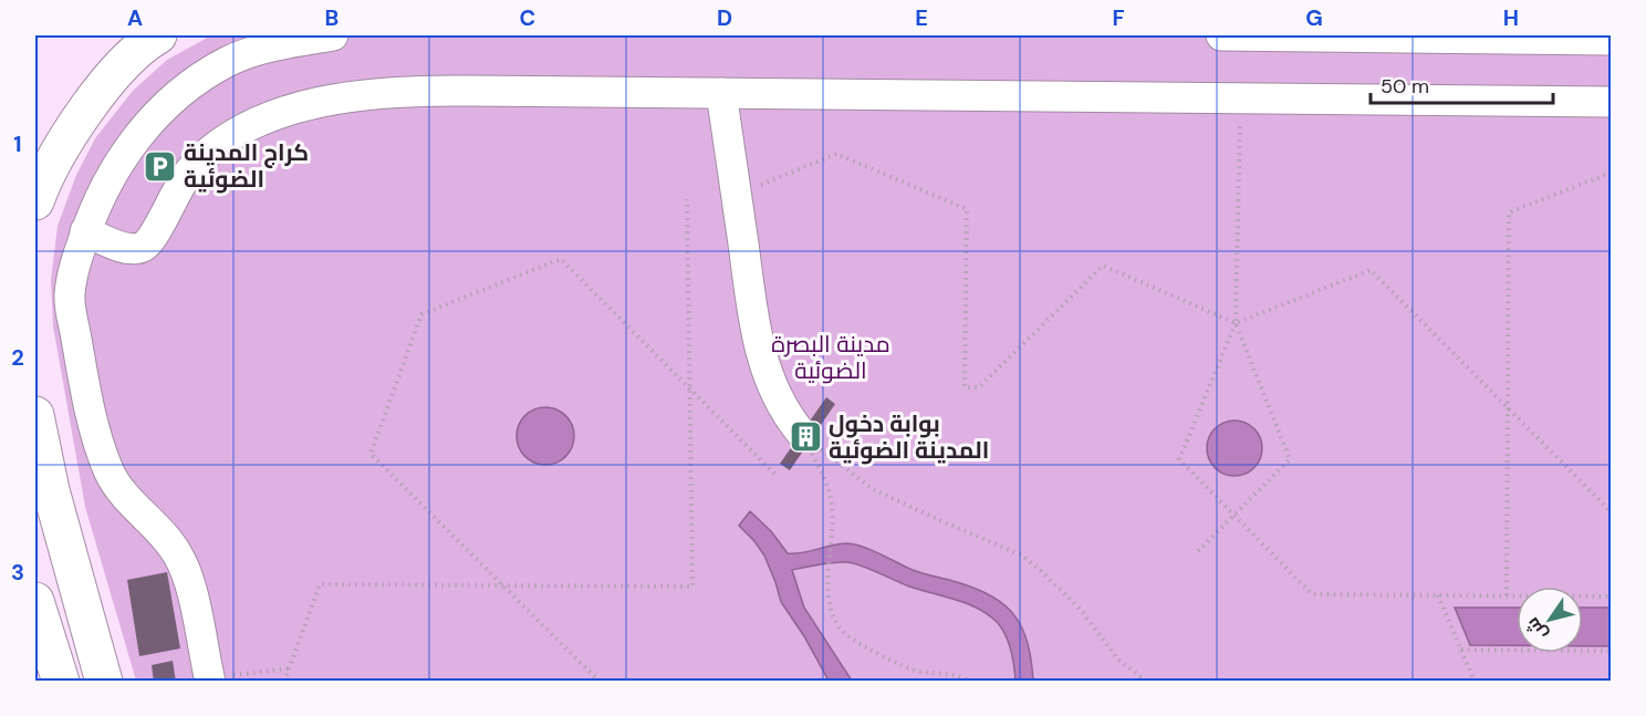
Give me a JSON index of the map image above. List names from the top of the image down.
{
  "parks": ["مدينة البصرة الضوئية"],
  "places": {
    "parking": ["كراج المدينة الضوئية"],
    "building": ["بوابة دخول المدينة الضوئية"]
  },
  "scale_bar": "50 m",
  "north": "bottom left",
  "grid": {
    "columns": [
      "A",
      "B",
      "C",
      "D",
      "E",
      "F",
      "G",
      "H"
    ],
    "rows": ["1", "2", "3"]
  }
}
